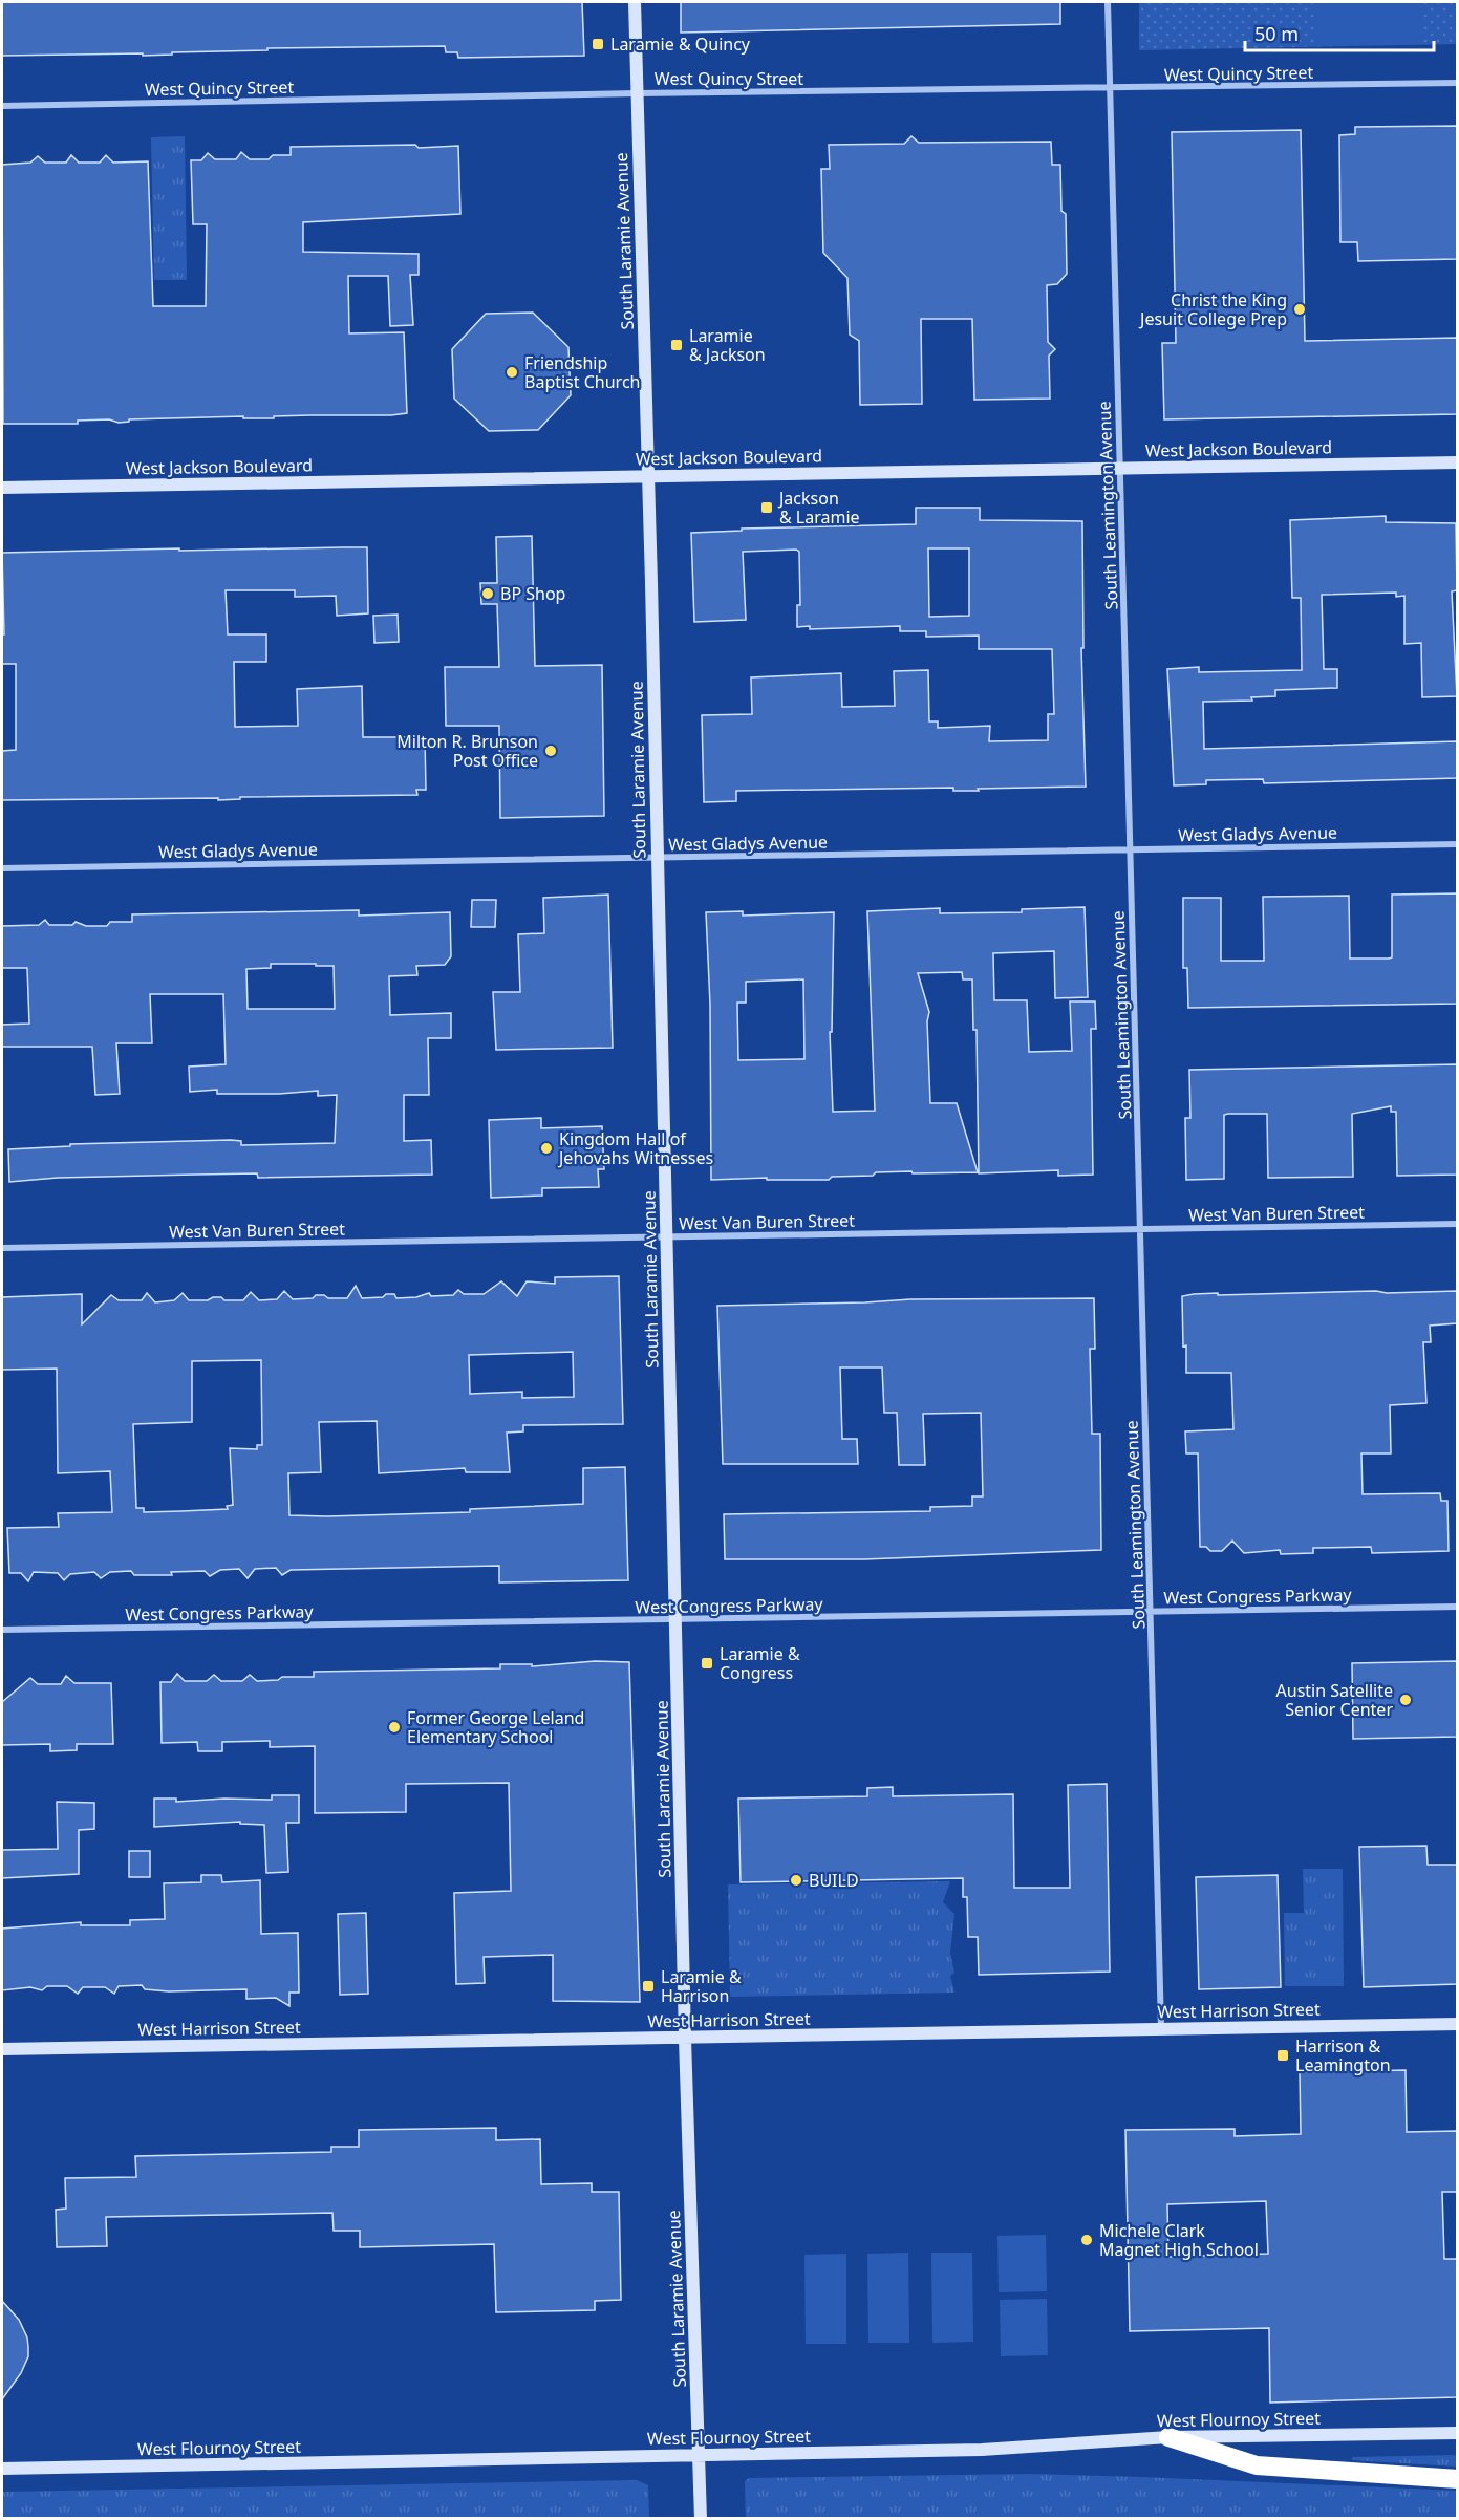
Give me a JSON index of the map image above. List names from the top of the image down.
{
  "streets": {
    "street": [
      "West Quincy Street",
      "South Laramie Avenue",
      "West Jackson Boulevard",
      "South Leamington Avenue",
      "West Gladys Avenue",
      "West Van Buren Street",
      "West Congress Parkway",
      "West Harrison Street",
      "West Flournoy Street"
    ]
  },
  "crossings": [
    ["West Quincy Street", "South Laramie Avenue"],
    ["West Quincy Street", "South Leamington Avenue"],
    ["South Laramie Avenue", "West Jackson Boulevard"],
    ["South Laramie Avenue", "West Gladys Avenue"],
    ["South Laramie Avenue", "West Van Buren Street"],
    ["South Laramie Avenue", "West Congress Parkway"],
    ["South Laramie Avenue", "West Harrison Street"],
    ["South Laramie Avenue", "West Flournoy Street"],
    ["West Jackson Boulevard", "South Leamington Avenue"],
    ["South Leamington Avenue", "West Gladys Avenue"],
    ["South Leamington Avenue", "West Van Buren Street"],
    ["South Leamington Avenue", "West Congress Parkway"],
    ["South Leamington Avenue", "West Harrison Street"]
  ],
  "places": {
    "transit": [
      "Laramie & Quincy",
      "Laramie & Jackson",
      "Jackson & Laramie",
      "Laramie & Congress",
      "Laramie & Harrison",
      "Harrison & Leamington"
    ],
    "other": [
      "Christ the King Jesuit College Prep",
      "Friendship Baptist Church",
      "BP Shop",
      "Milton R. Brunson Post Office",
      "Kingdom Hall of Jehovahs Witnesses",
      "Austin Satellite Senior Center",
      "Former George Leland Elementary School",
      "BUILD",
      "Michele Clark Magnet High School"
    ]
  },
  "scale_bar": "50 m"
}
